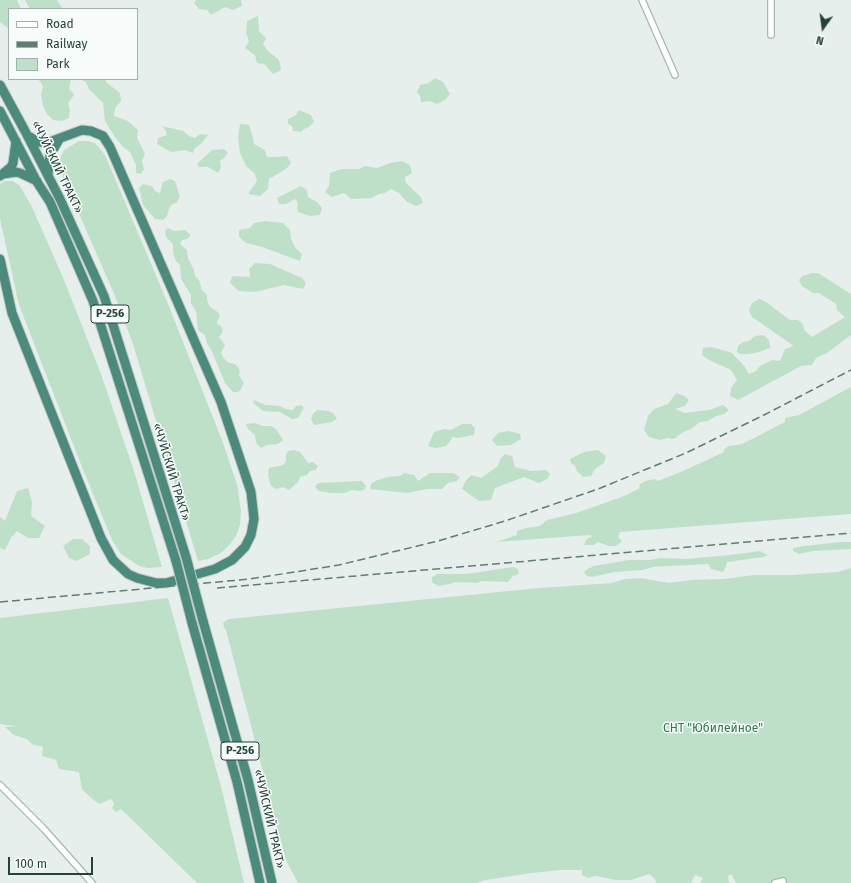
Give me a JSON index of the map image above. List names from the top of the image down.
{
  "streets": {
    "highway": ["«ЧУЙСКИЙ ТРАКТ»", "Р-256"]
  },
  "parks": ["СНТ \"Юбилейное\""],
  "legend": ["Road", "Railway", "Park"],
  "scale_bar": "100 m",
  "north": "bottom"
}
